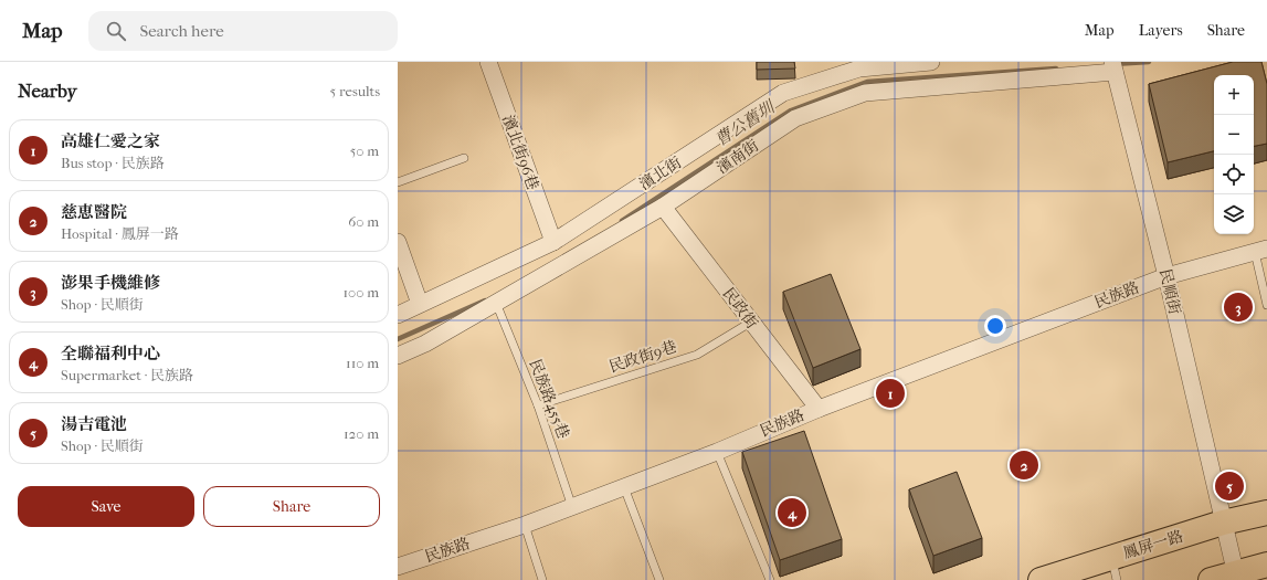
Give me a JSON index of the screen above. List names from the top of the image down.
{
  "streets": {
    "main road": ["鳳屏一路"],
    "street": [
      "濱北街96巷",
      "濱南街",
      "濱北街",
      "民順街",
      "民族路",
      "民政街"
    ],
    "lane": ["民政街9巷", "民族路455巷"]
  },
  "crossings": [
    ["濱北街96巷", "濱北街"],
    ["濱南街", "民順街"],
    ["濱南街", "民政街"],
    ["濱南街", "民族路455巷"],
    ["民順街", "民族路"],
    ["民順街", "鳳屏一路"],
    ["民族路", "民政街"],
    ["民族路", "民族路455巷"],
    ["民政街", "民政街9巷"],
    ["民政街9巷", "民族路455巷"]
  ],
  "water": ["曹公舊圳"],
  "page": {
    "header": "Map",
    "search": "Search here",
    "nav": ["Map", "Layers", "Share"],
    "heading": ["Nearby", "5 results"],
    "map_buttons": ["+", "−"],
    "list": [
      {
        "mark": "1",
        "name": "高雄仁愛之家",
        "note": "Bus stop · 民族路",
        "value": "50 m"
      },
      {
        "mark": "2",
        "name": "慈恵醫院",
        "note": "Hospital · 鳳屏一路",
        "value": "60 m"
      },
      {
        "mark": "3",
        "name": "澎果手機維修",
        "note": "Shop · 民順街",
        "value": "100 m"
      },
      {
        "mark": "4",
        "name": "全聯福利中心",
        "note": "Supermarket · 民族路",
        "value": "110 m"
      },
      {
        "mark": "5",
        "name": "湯吉電池",
        "note": "Shop · 民順街",
        "value": "120 m"
      }
    ],
    "pins": [
      "3",
      "1",
      "2",
      "5",
      "4"
    ],
    "buttons": ["Save", "Share"]
  }
}
